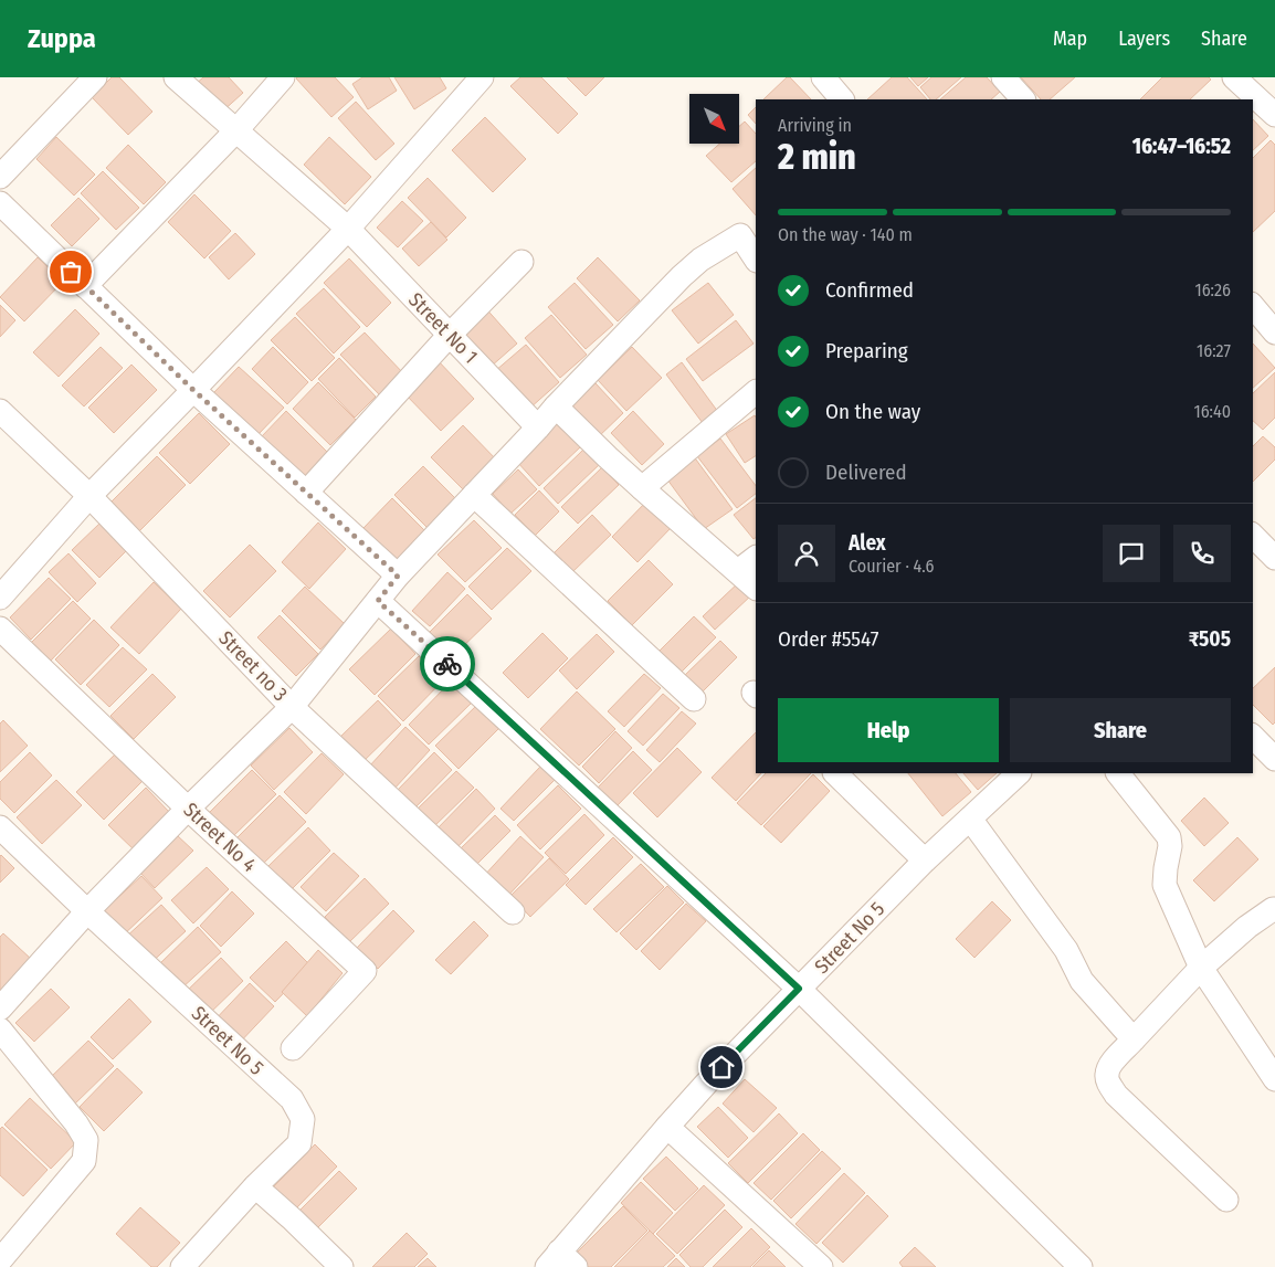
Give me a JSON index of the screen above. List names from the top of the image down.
{
  "streets": {
    "street": [
      "Street No 1",
      "Street no 3",
      "Street No 4",
      "Street No 5"
    ]
  },
  "north": "bottom right",
  "page": {
    "header": "Zuppa",
    "nav": ["Map", "Layers", "Share"],
    "heading": ["2 min", "Arriving in", "16:47–16:52"],
    "panel": [
      "Alex",
      "Courier · 4.6",
      "Order #5547",
      "₹505"
    ],
    "bar": "On the way · 140 m",
    "list": [
      ["Confirmed", "16:26"],
      ["Preparing", "16:27"],
      ["On the way", "16:40"],
      "Delivered"
    ],
    "buttons": ["Help", "Share"]
  }
}
